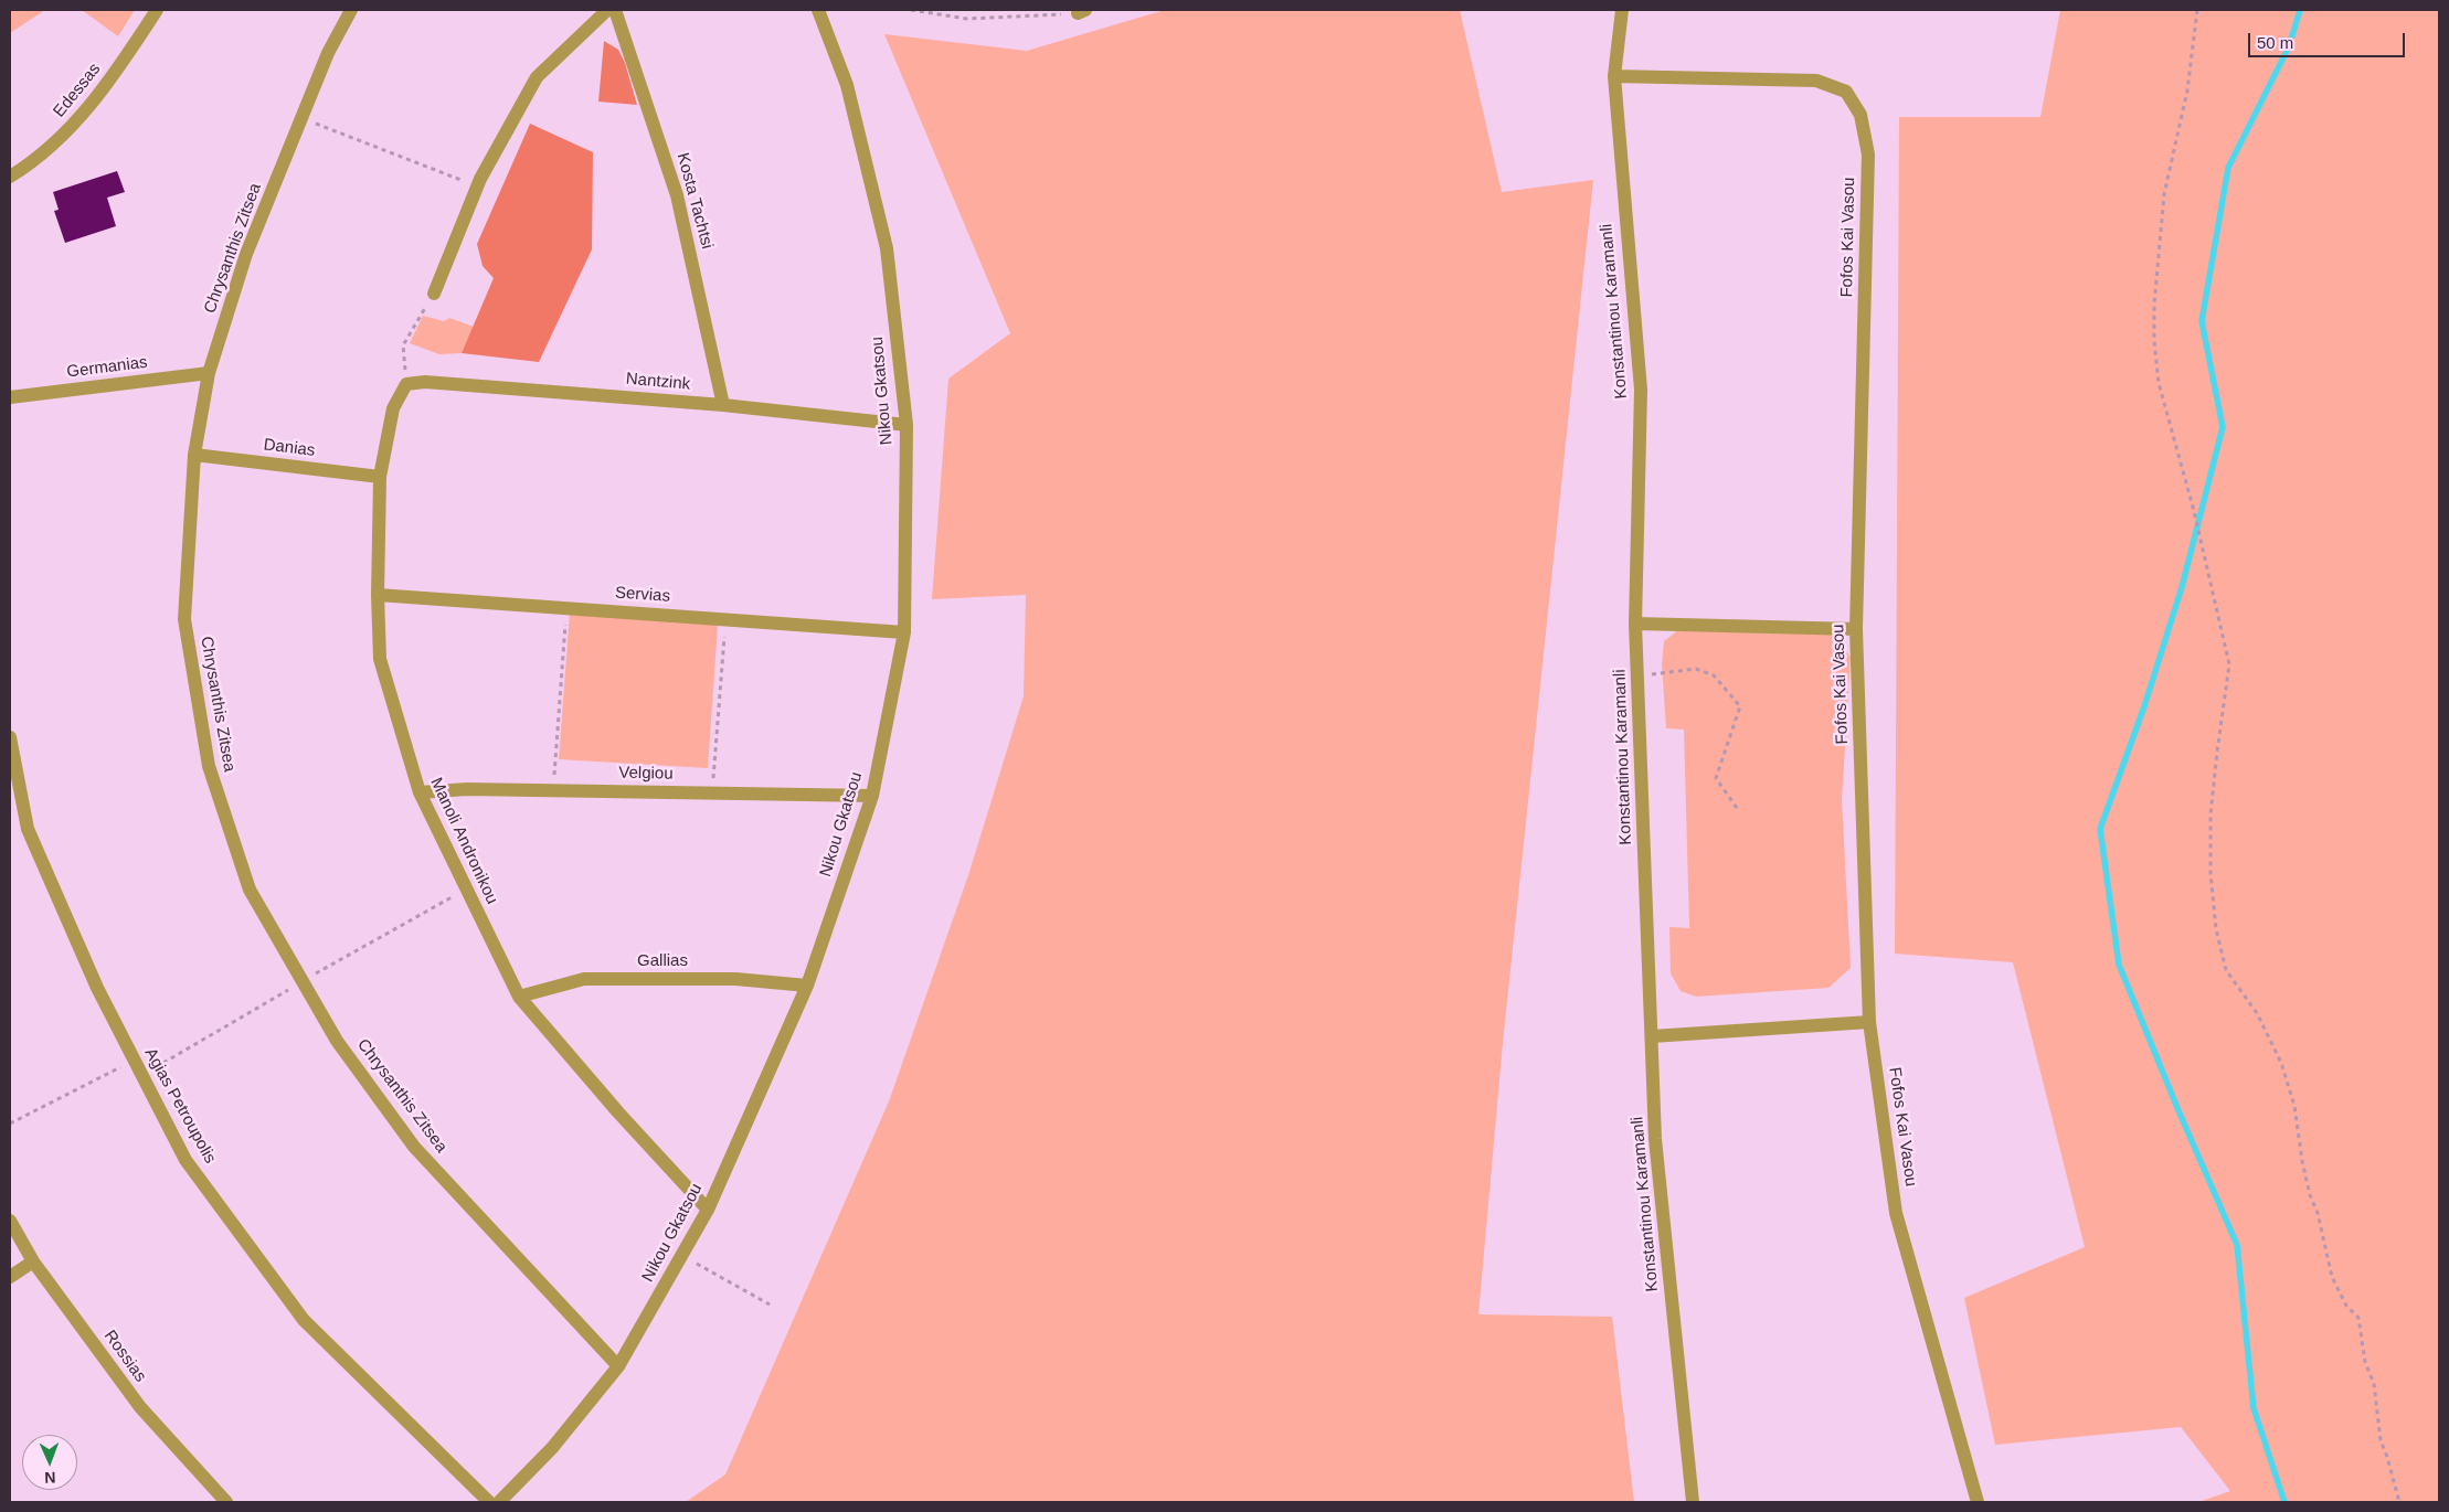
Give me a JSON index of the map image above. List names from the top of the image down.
{
  "streets": {
    "street": [
      "Edessas",
      "Kosta Tachtsi",
      "Fofos Kai Vasou",
      "Chrysanthis Zitsea",
      "Konstantinou Karamanli",
      "Germanias",
      "Nantzink",
      "Nikou Gkatsou",
      "Danias",
      "Servias",
      "Velgiou",
      "Manoli Andronikou",
      "Gallias",
      "Agias Petroupolis",
      "Rossias"
    ]
  },
  "crossings": [
    ["Kosta Tachtsi", "Nantzink"],
    ["Fofos Kai Vasou", "Konstantinou Karamanli"],
    ["Chrysanthis Zitsea", "Germanias"],
    ["Chrysanthis Zitsea", "Nikou Gkatsou"],
    ["Chrysanthis Zitsea", "Danias"],
    ["Nantzink", "Nikou Gkatsou"],
    ["Nantzink", "Manoli Andronikou"],
    ["Nikou Gkatsou", "Servias"],
    ["Nikou Gkatsou", "Velgiou"],
    ["Nikou Gkatsou", "Manoli Andronikou"],
    ["Nikou Gkatsou", "Gallias"],
    ["Danias", "Manoli Andronikou"],
    ["Servias", "Manoli Andronikou"],
    ["Velgiou", "Manoli Andronikou"],
    ["Manoli Andronikou", "Gallias"]
  ],
  "scale_bar": "50 m",
  "north": "bottom"
}
